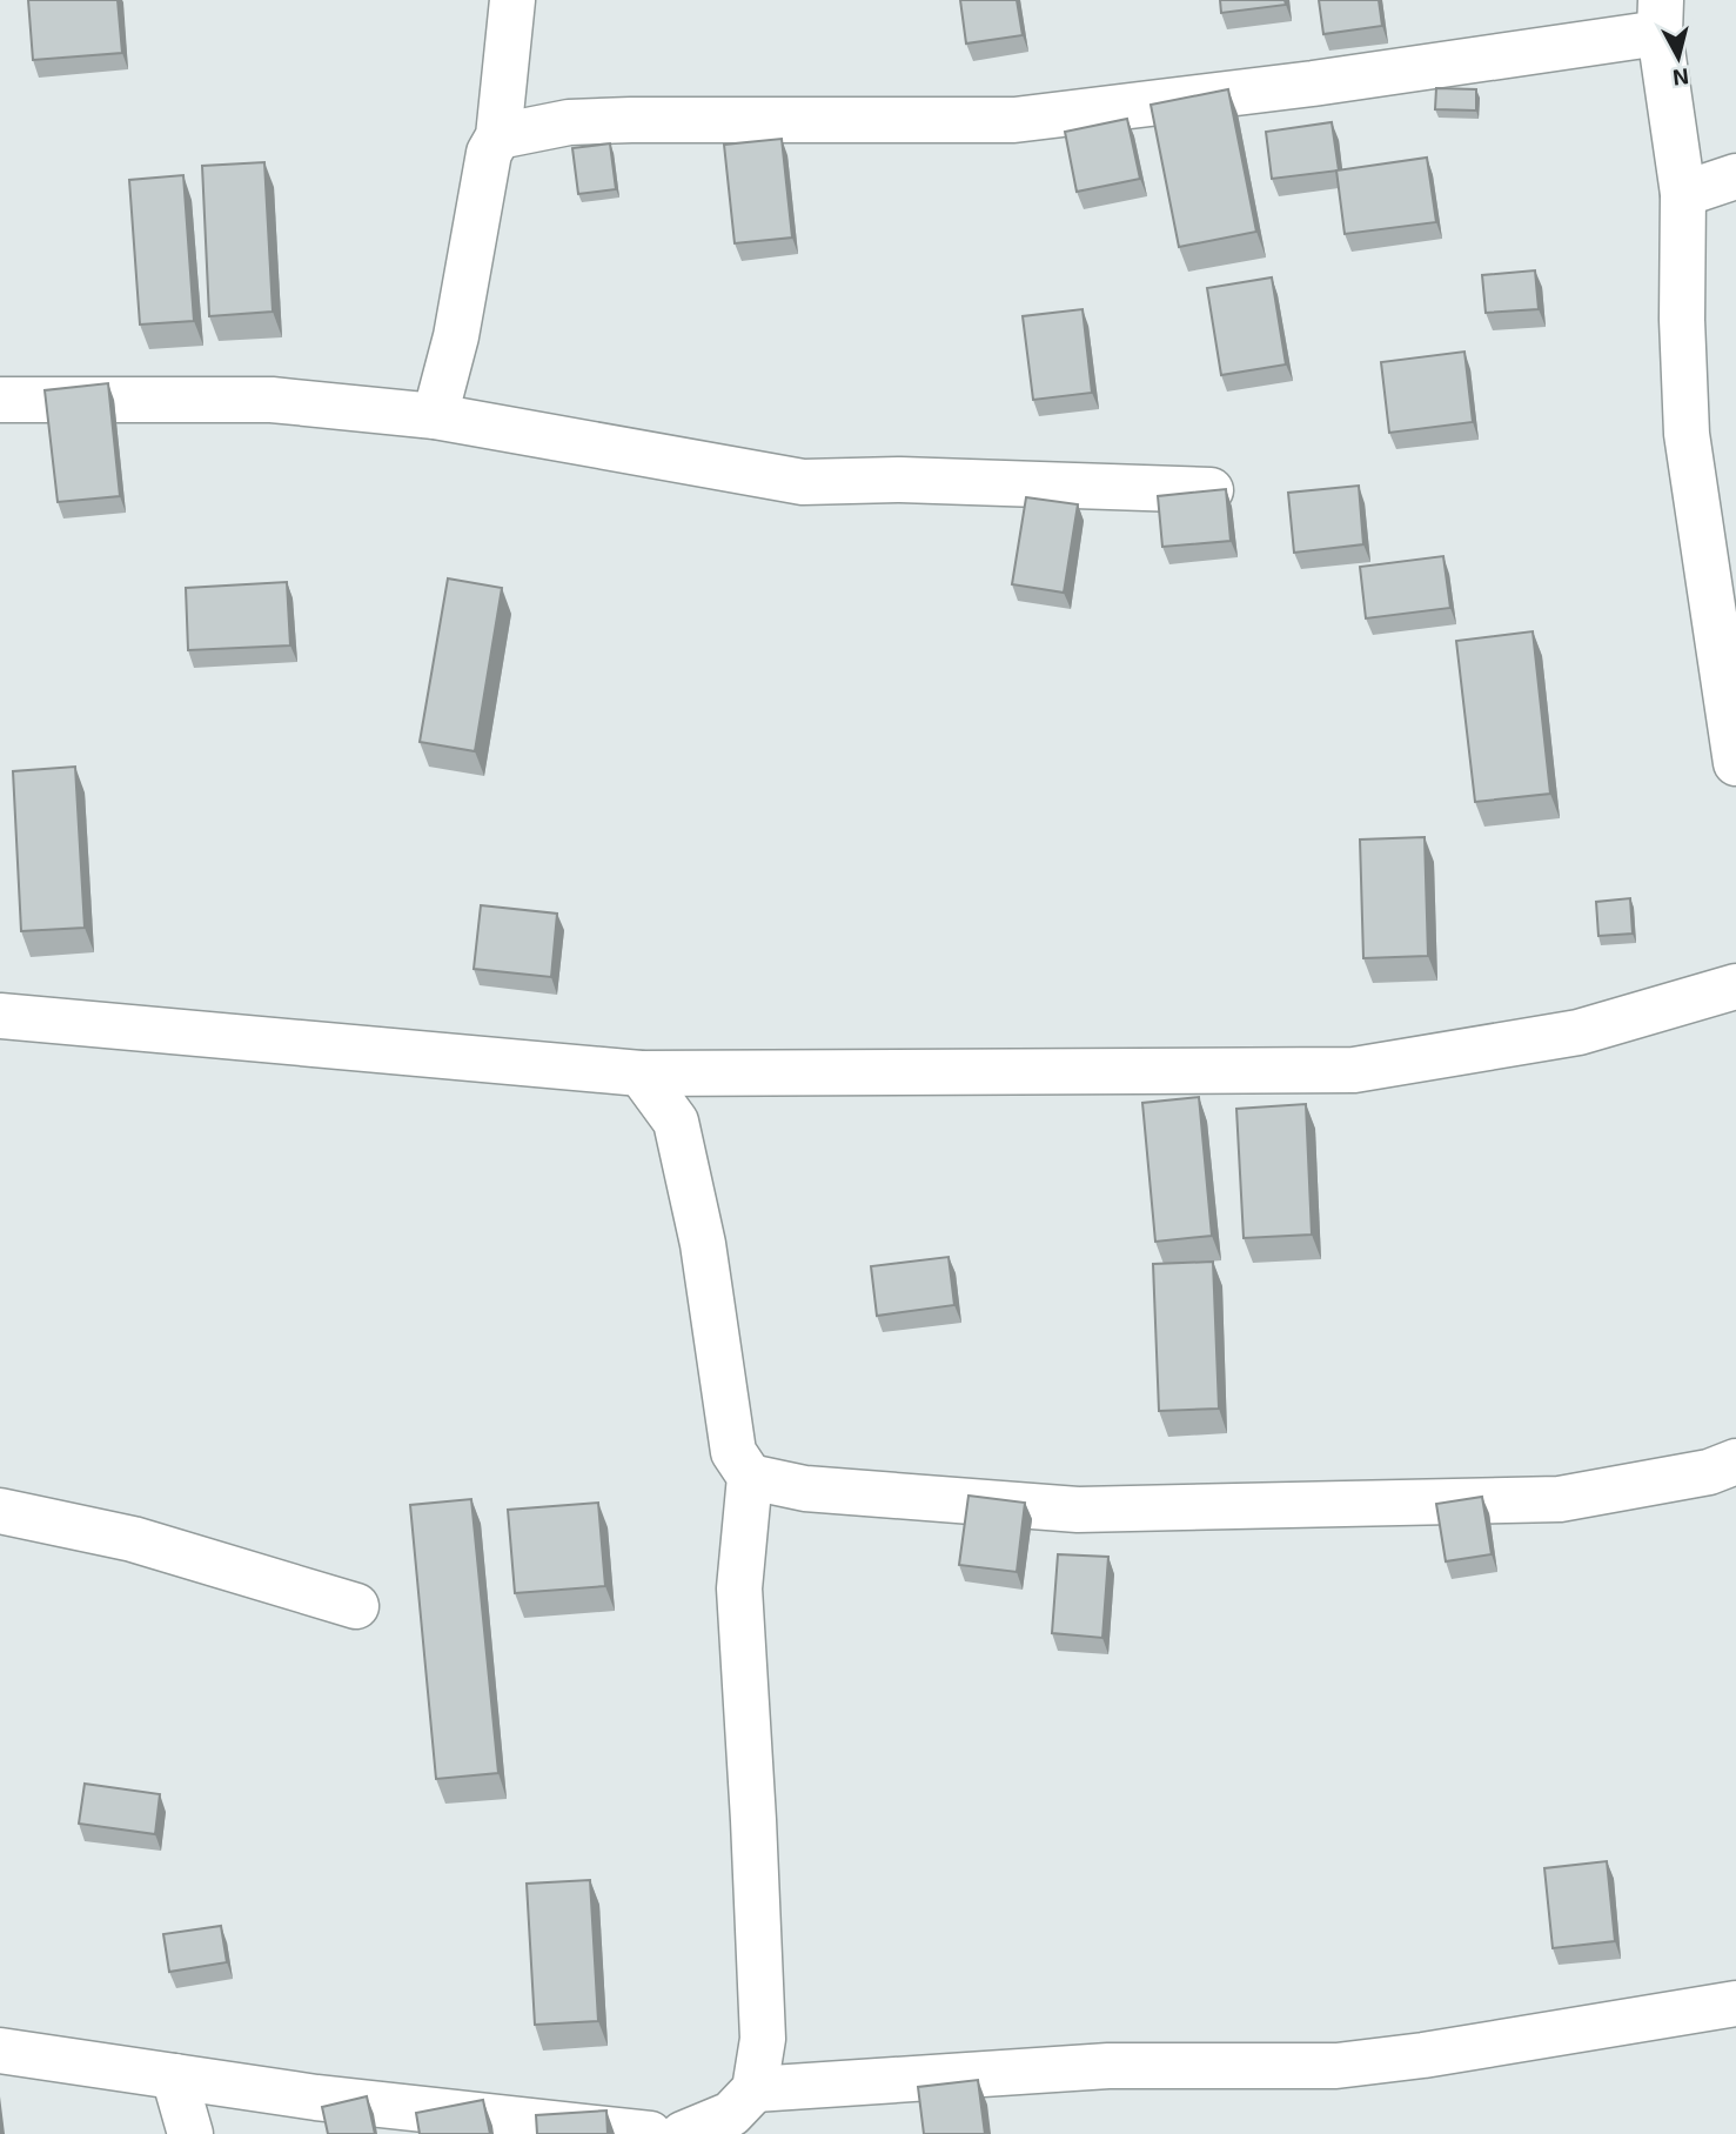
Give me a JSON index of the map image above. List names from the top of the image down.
{
  "north": "bottom"
}
